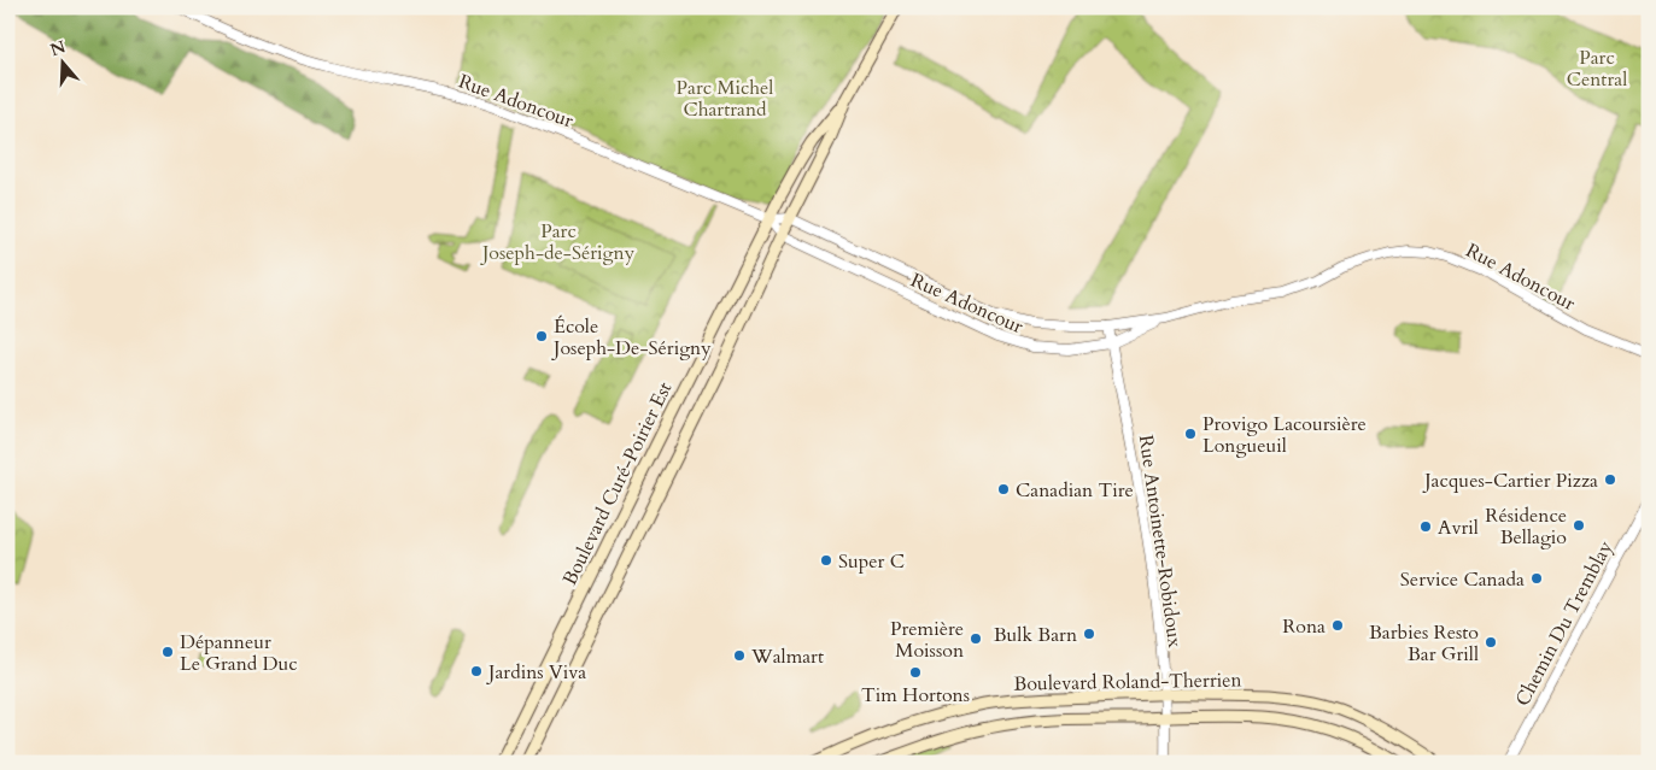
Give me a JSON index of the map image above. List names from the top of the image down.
{
  "streets": {
    "main road": ["Boulevard Curé-Poirier Est", "Boulevard Roland-Therrien"],
    "street": ["Rue Adoncour", "Rue Antoinette-Robidoux", "Chemin Du Tremblay"]
  },
  "crossings": [
    ["Rue Adoncour", "Boulevard Curé-Poirier Est"],
    ["Rue Adoncour", "Rue Antoinette-Robidoux"],
    ["Rue Antoinette-Robidoux", "Boulevard Roland-Therrien"]
  ],
  "parks": ["Parc Central", "Parc Michel Chartrand", "Parc Joseph-de-Sérigny"],
  "places": [
    "École Joseph-De-Sérigny",
    "Provigo Lacoursière Longueuil",
    "Jacques-Cartier Pizza",
    "Canadian Tire",
    "Résidence Bellagio",
    "Avril",
    "Super C",
    "Service Canada",
    "Rona",
    "Bulk Barn",
    "Première Moisson",
    "Barbies Resto Bar Grill",
    "Dépanneur Le Grand Duc",
    "Walmart",
    "Jardins Viva",
    "Tim Hortons"
  ],
  "north": "top"
}
